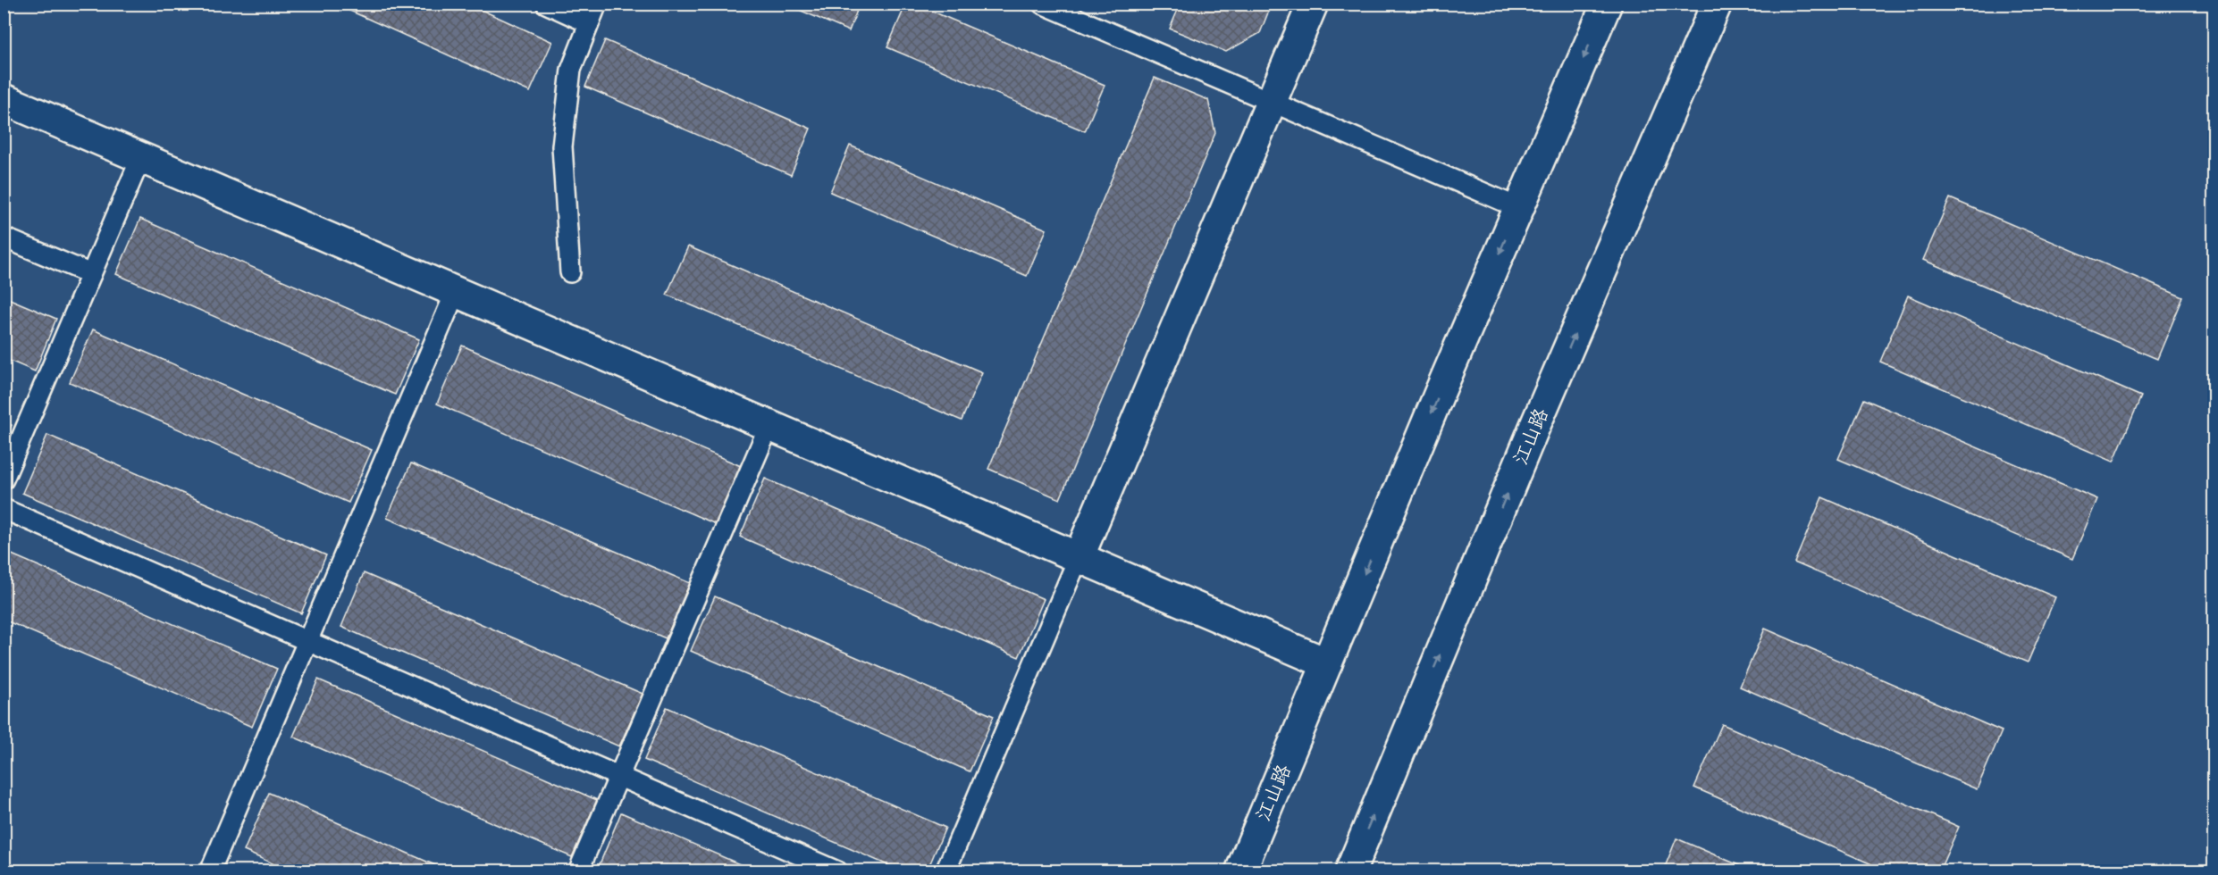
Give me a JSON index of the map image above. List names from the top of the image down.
{
  "streets": {
    "street": ["江山路"]
  }
}
